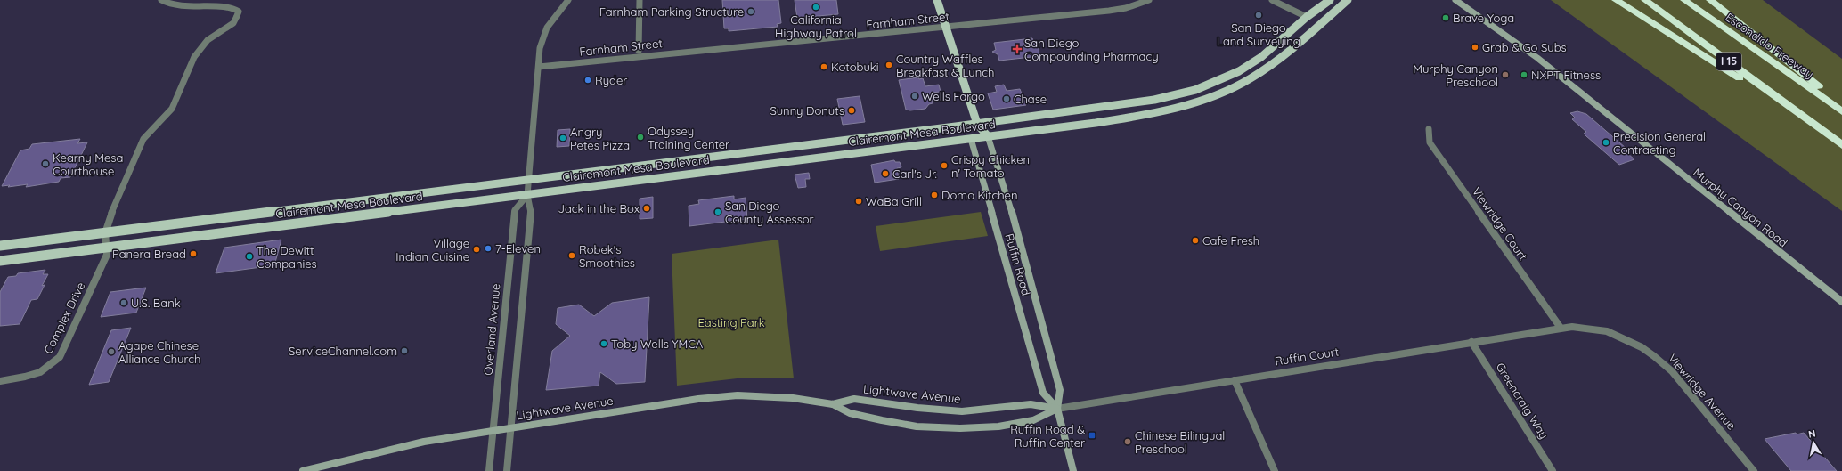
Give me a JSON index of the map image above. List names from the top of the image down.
{
  "streets": {
    "highway": ["Escondido Freeway", "I 15"],
    "main road": [
      "Clairemont Mesa Boulevard",
      "Murphy Canyon Road",
      "Ruffin Road",
      "Lightwave Avenue"
    ],
    "street": [
      "Farnham Street",
      "Viewridge Court",
      "Complex Drive",
      "Overland Avenue",
      "Ruffin Court",
      "Viewridge Avenue",
      "Greencraig Way"
    ]
  },
  "crossings": [
    ["Farnham Street", "Ruffin Road"],
    ["Clairemont Mesa Boulevard", "Ruffin Road"],
    ["Clairemont Mesa Boulevard", "Complex Drive"],
    ["Clairemont Mesa Boulevard", "Overland Avenue"],
    ["Viewridge Court", "Ruffin Court"],
    ["Viewridge Court", "Viewridge Avenue"],
    ["Ruffin Road", "Ruffin Court"],
    ["Ruffin Road", "Lightwave Avenue"],
    ["Overland Avenue", "Lightwave Avenue"],
    ["Ruffin Court", "Viewridge Avenue"],
    ["Ruffin Court", "Lightwave Avenue"],
    ["Ruffin Court", "Greencraig Way"]
  ],
  "parks": ["Easting Park"],
  "places": {
    "other": [
      "California Highway Patrol",
      "Farnham Parking Structure",
      "San Diego Land Surveying",
      "Brave Yoga",
      "Grab & Go Subs",
      "Country Waffles Breakfast & Lunch",
      "Kotobuki",
      "Murphy Canyon Preschool",
      "NXPT Fitness",
      "Ryder",
      "Wells Fargo",
      "Chase",
      "Sunny Donuts",
      "Odyssey Training Center",
      "Angry Petes Pizza",
      "Precision General Contracting",
      "Kearny Mesa Courthouse",
      "Crispy Chicken n' Tomato",
      "Carl's Jr.",
      "Domo Kitchen",
      "WaBa Grill",
      "Jack in the Box",
      "San Diego County Assessor",
      "Cafe Fresh",
      "7-Eleven",
      "Village Indian Cuisine",
      "Panera Bread",
      "Robek's Smoothies",
      "The Dewitt Companies",
      "U.S. Bank",
      "Toby Wells YMCA",
      "ServiceChannel.com",
      "Agape Chinese Alliance Church",
      "Chinese Bilingual Preschool"
    ],
    "health": ["San Diego Compounding Pharmacy"],
    "transit": ["Ruffin Road & Ruffin Center"]
  },
  "north": "top"
}
